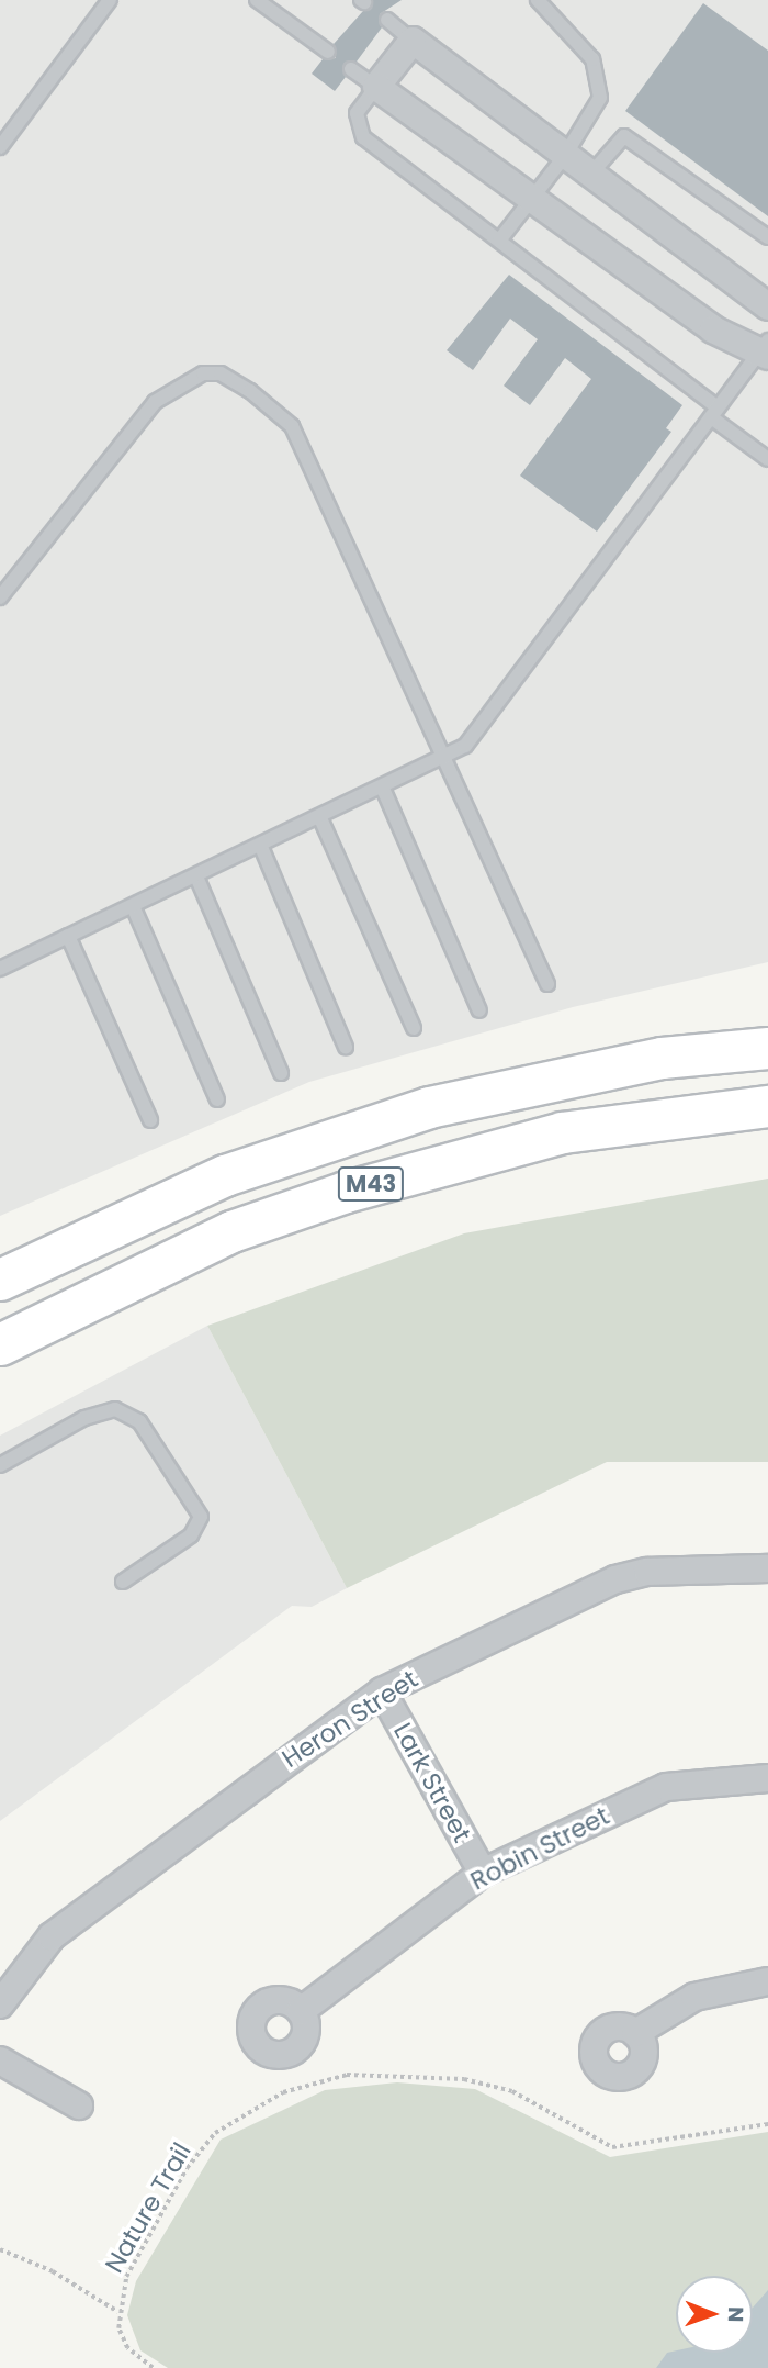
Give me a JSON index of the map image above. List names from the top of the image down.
{
  "streets": {
    "main road": ["M43"],
    "street": ["Heron Street", "Lark Street", "Robin Street"],
    "path": ["Nature Trail"]
  },
  "crossings": [
    ["Heron Street", "Lark Street"],
    ["Lark Street", "Robin Street"]
  ],
  "north": "right"
}
